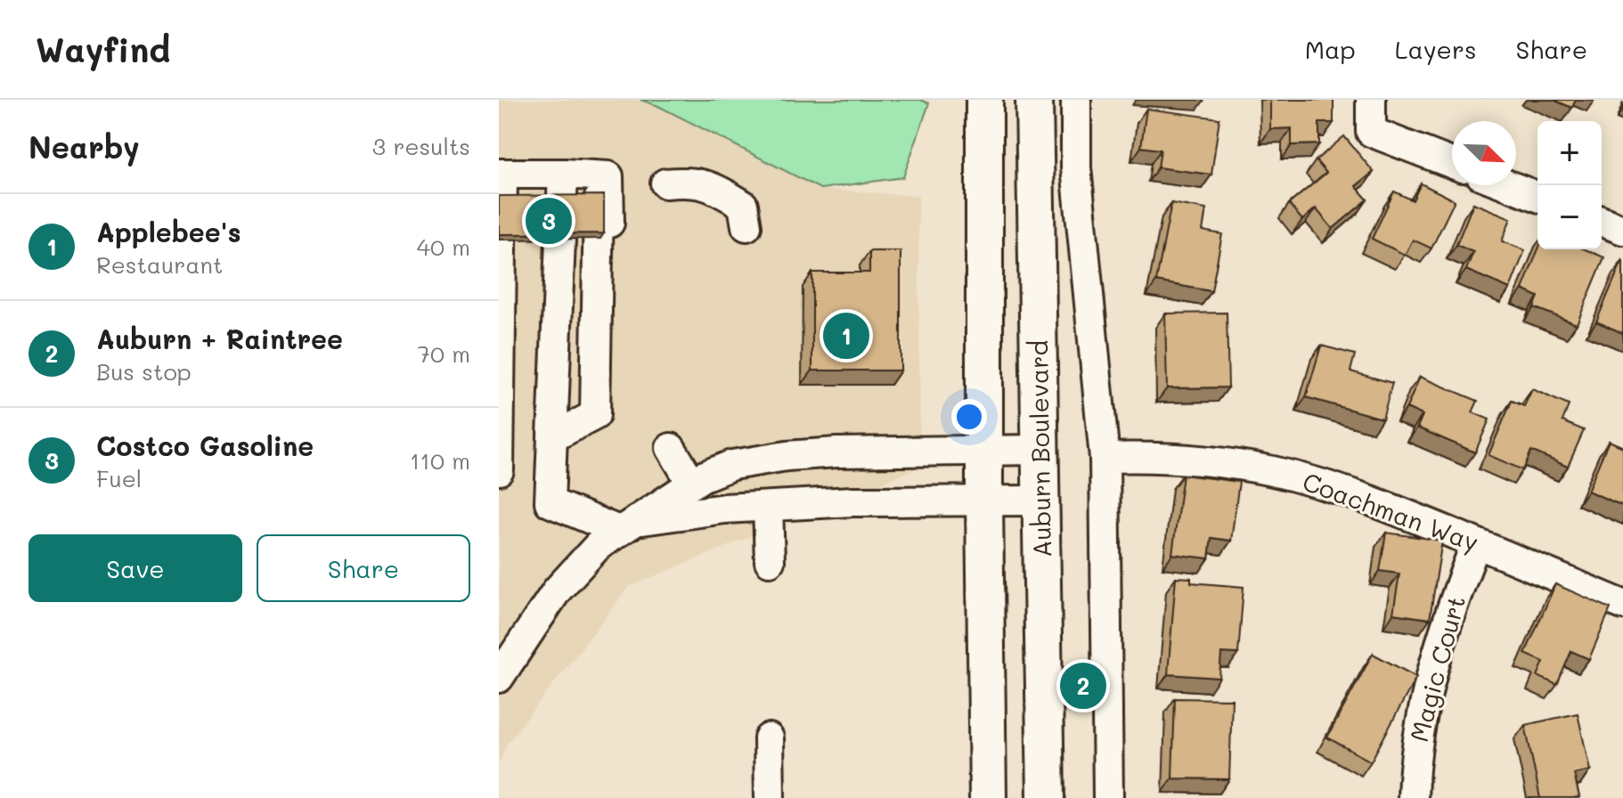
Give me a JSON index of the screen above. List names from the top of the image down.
{
  "streets": {
    "main road": ["Auburn Boulevard"],
    "street": ["Coachman Way", "Magic Court"]
  },
  "crossings": [
    ["Coachman Way", "Magic Court"]
  ],
  "north": "bottom right",
  "page": {
    "header": "Wayfind",
    "nav": ["Map", "Layers", "Share"],
    "heading": ["Nearby", "3 results"],
    "map_buttons": ["+", "−"],
    "list": [
      {
        "mark": "1",
        "name": "Applebee's",
        "note": "Restaurant",
        "value": "40 m"
      },
      {
        "mark": "2",
        "name": "Auburn + Raintree",
        "note": "Bus stop",
        "value": "70 m"
      },
      {
        "mark": "3",
        "name": "Costco Gasoline",
        "note": "Fuel",
        "value": "110 m"
      }
    ],
    "pins": ["3", "1", "2"],
    "buttons": ["Save", "Share"]
  }
}
